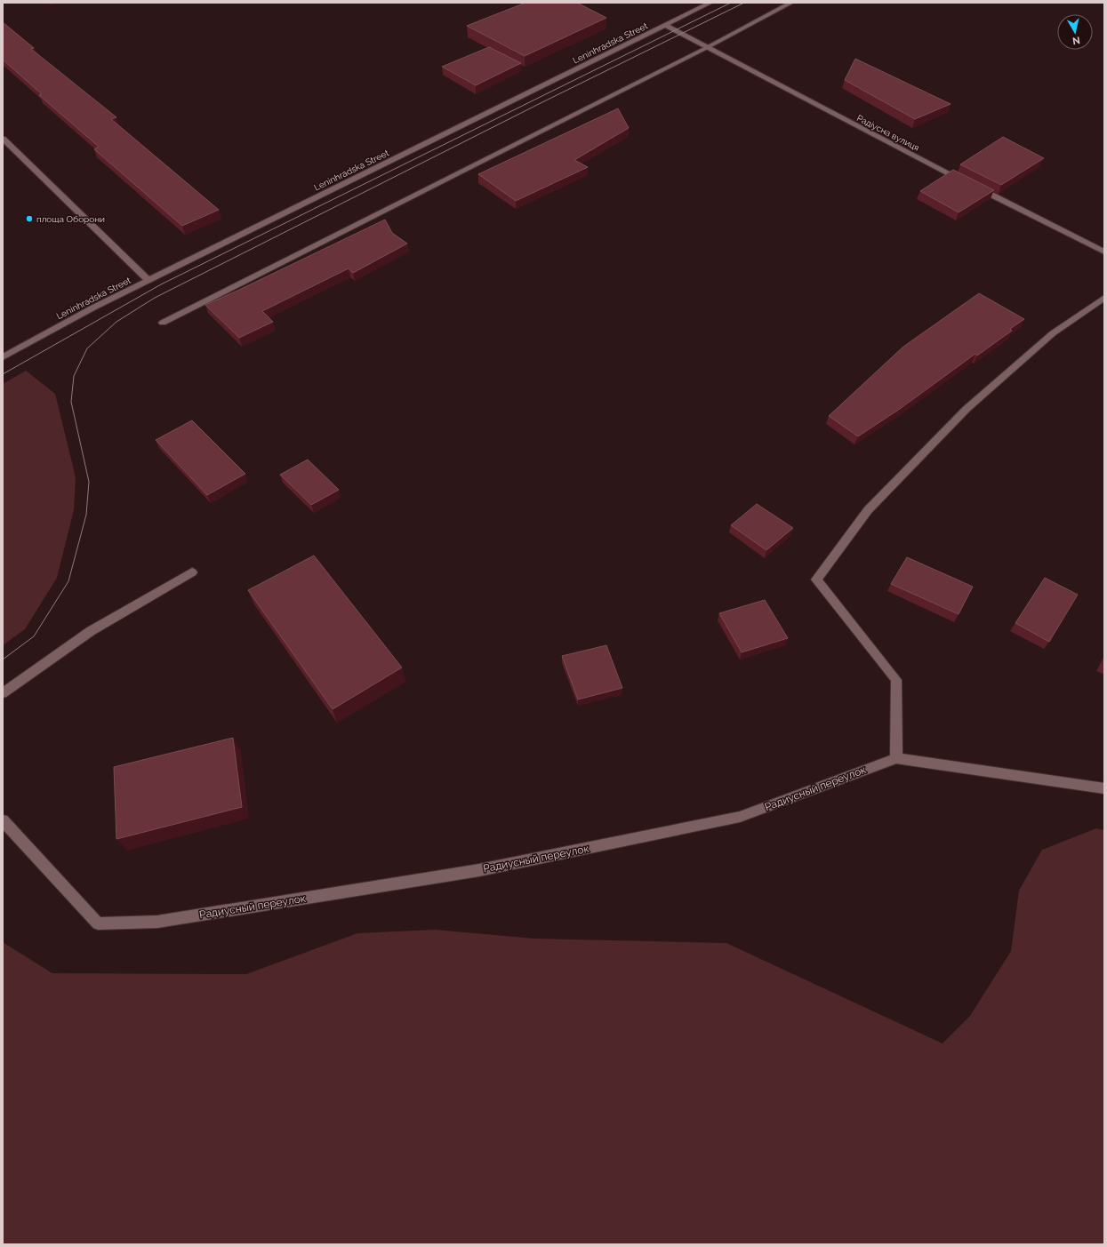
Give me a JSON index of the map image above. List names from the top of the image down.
{
  "streets": {
    "street": ["Leninhradska Street", "Радіусна вулиця", "Радиусный переулок"]
  },
  "crossings": [
    ["Leninhradska Street", "Радіусна вулиця"]
  ],
  "places": ["площа Оборони"],
  "north": "bottom"
}
